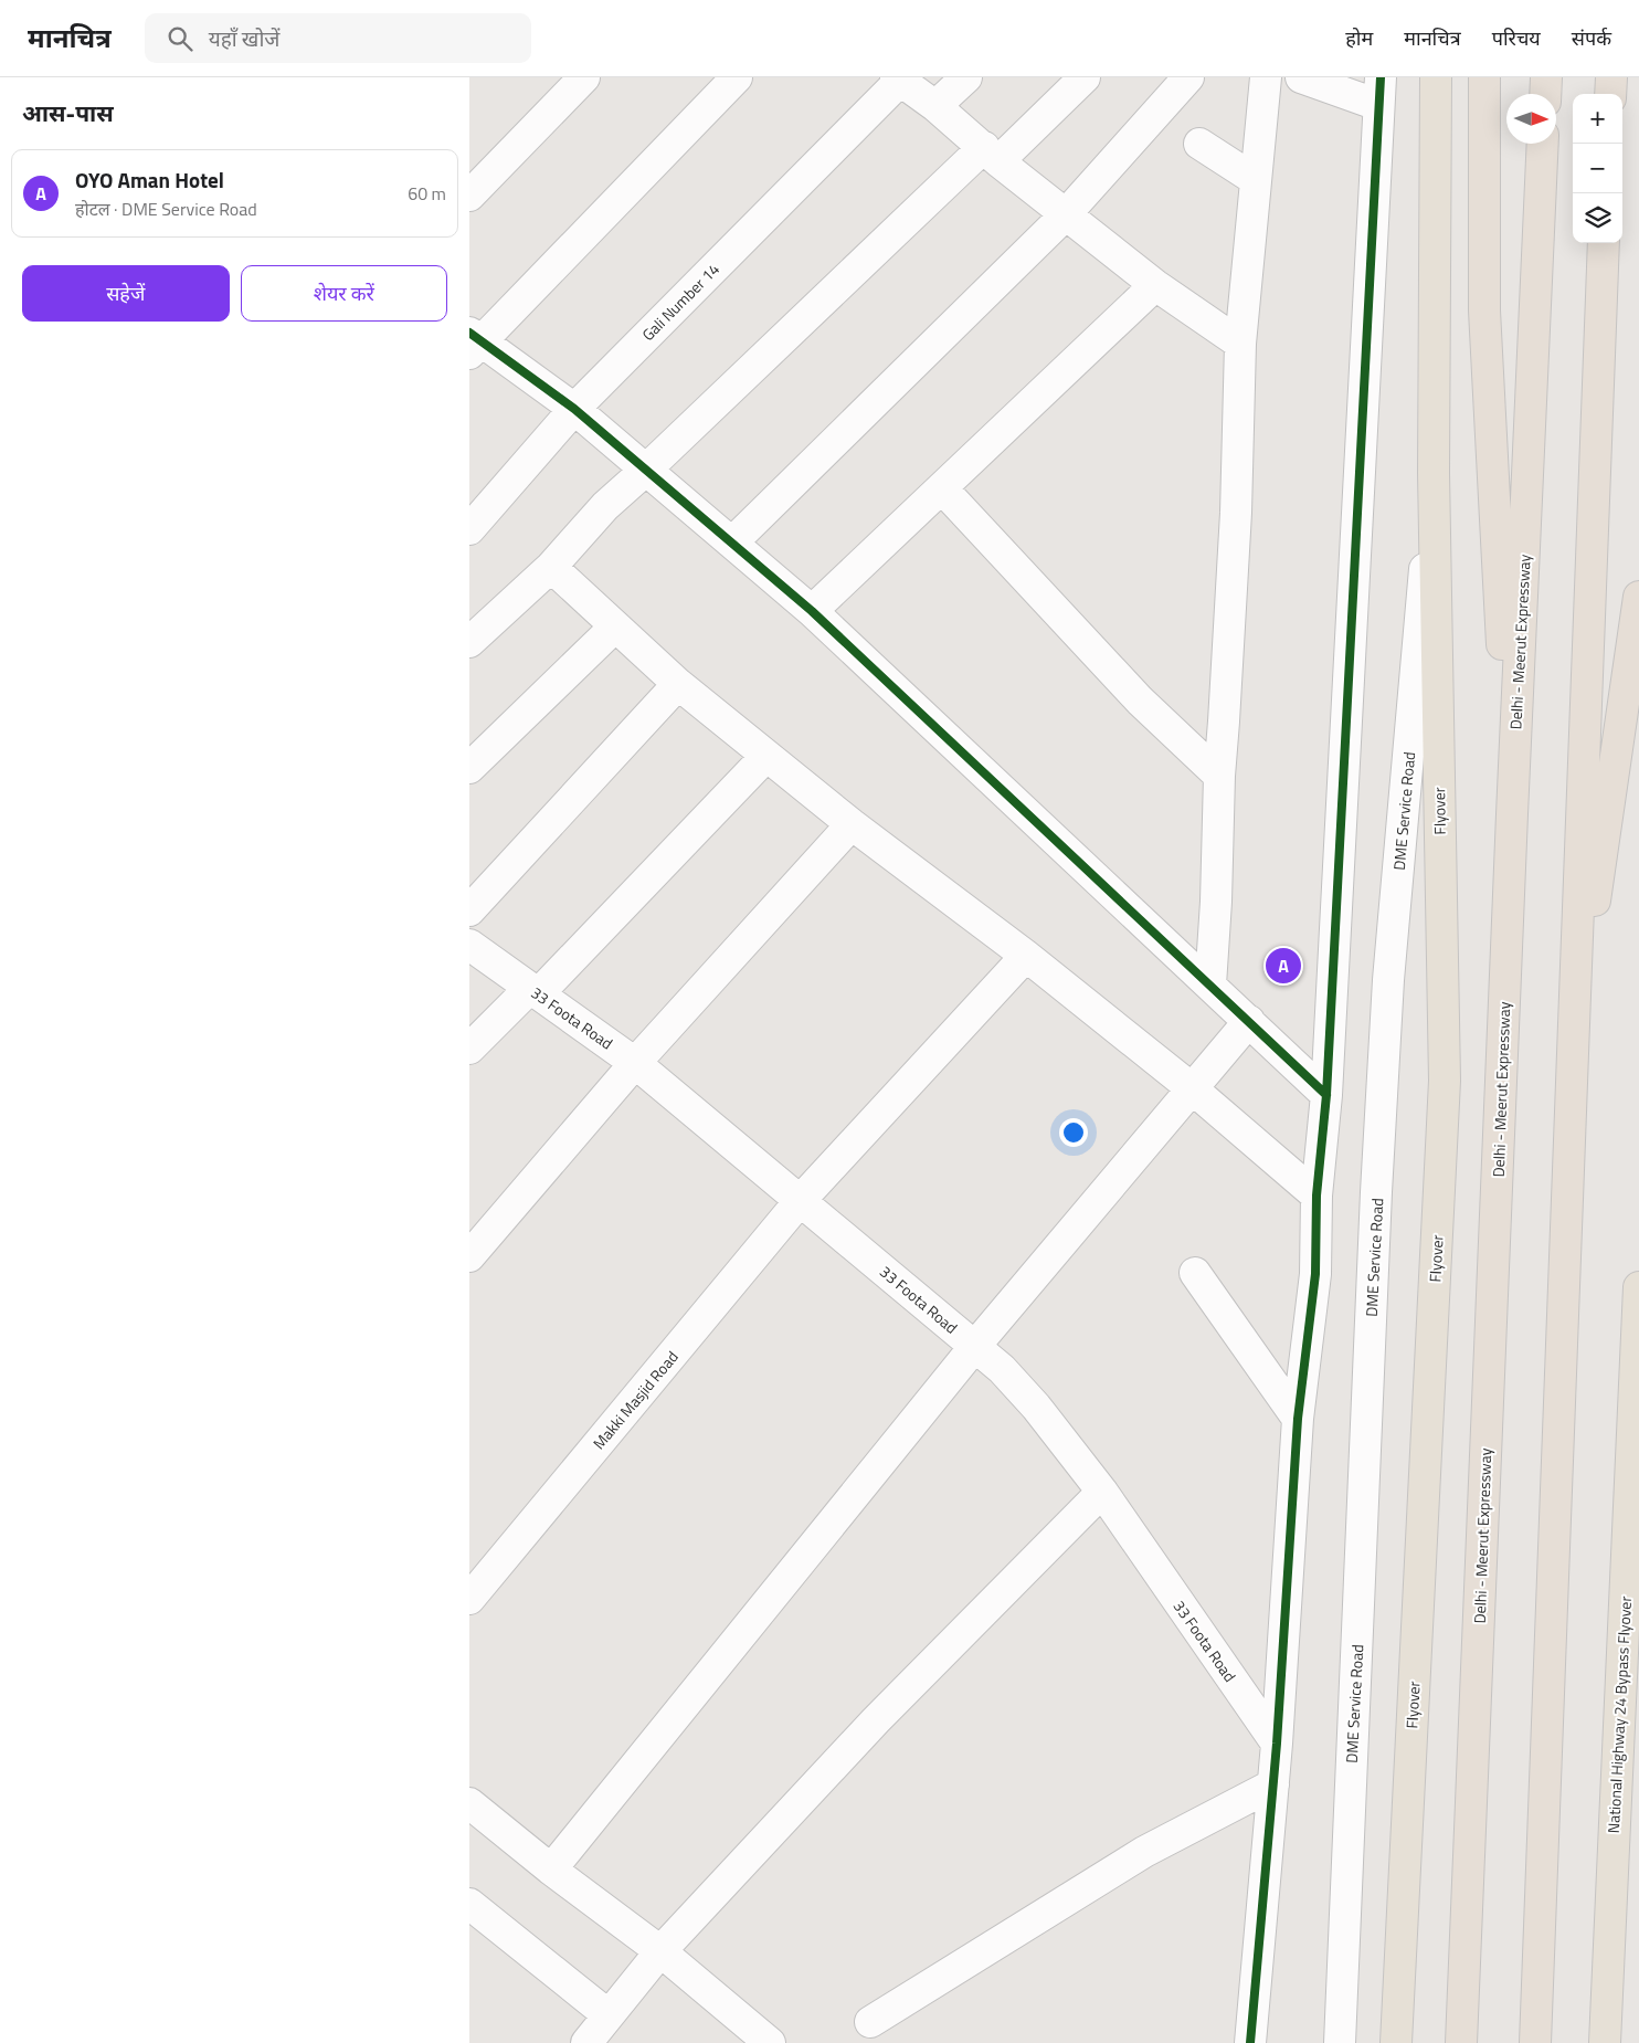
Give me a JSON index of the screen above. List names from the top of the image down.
{
  "streets": {
    "highway": ["Delhi - Meerut Expressway", "Flyover", "National Highway 24 Bypass Flyover"],
    "street": [
      "Gali Number 14",
      "DME Service Road",
      "33 Foota Road",
      "Makki Masjid Road"
    ]
  },
  "crossings": [
    ["DME Service Road", "Flyover"],
    ["33 Foota Road", "Makki Masjid Road"]
  ],
  "north": "right",
  "page": {
    "header": "मानचित्र",
    "search": "यहाँ खोजें",
    "nav": [
      "होम",
      "मानचित्र",
      "परिचय",
      "संपर्क"
    ],
    "heading": "आस-पास",
    "map_buttons": ["+", "−"],
    "list": [
      {
        "mark": "A",
        "name": "OYO Aman Hotel",
        "note": "होटल · DME Service Road",
        "value": "60 m"
      }
    ],
    "buttons": ["सहेजें", "शेयर करें"],
    "pins": "A"
  }
}
